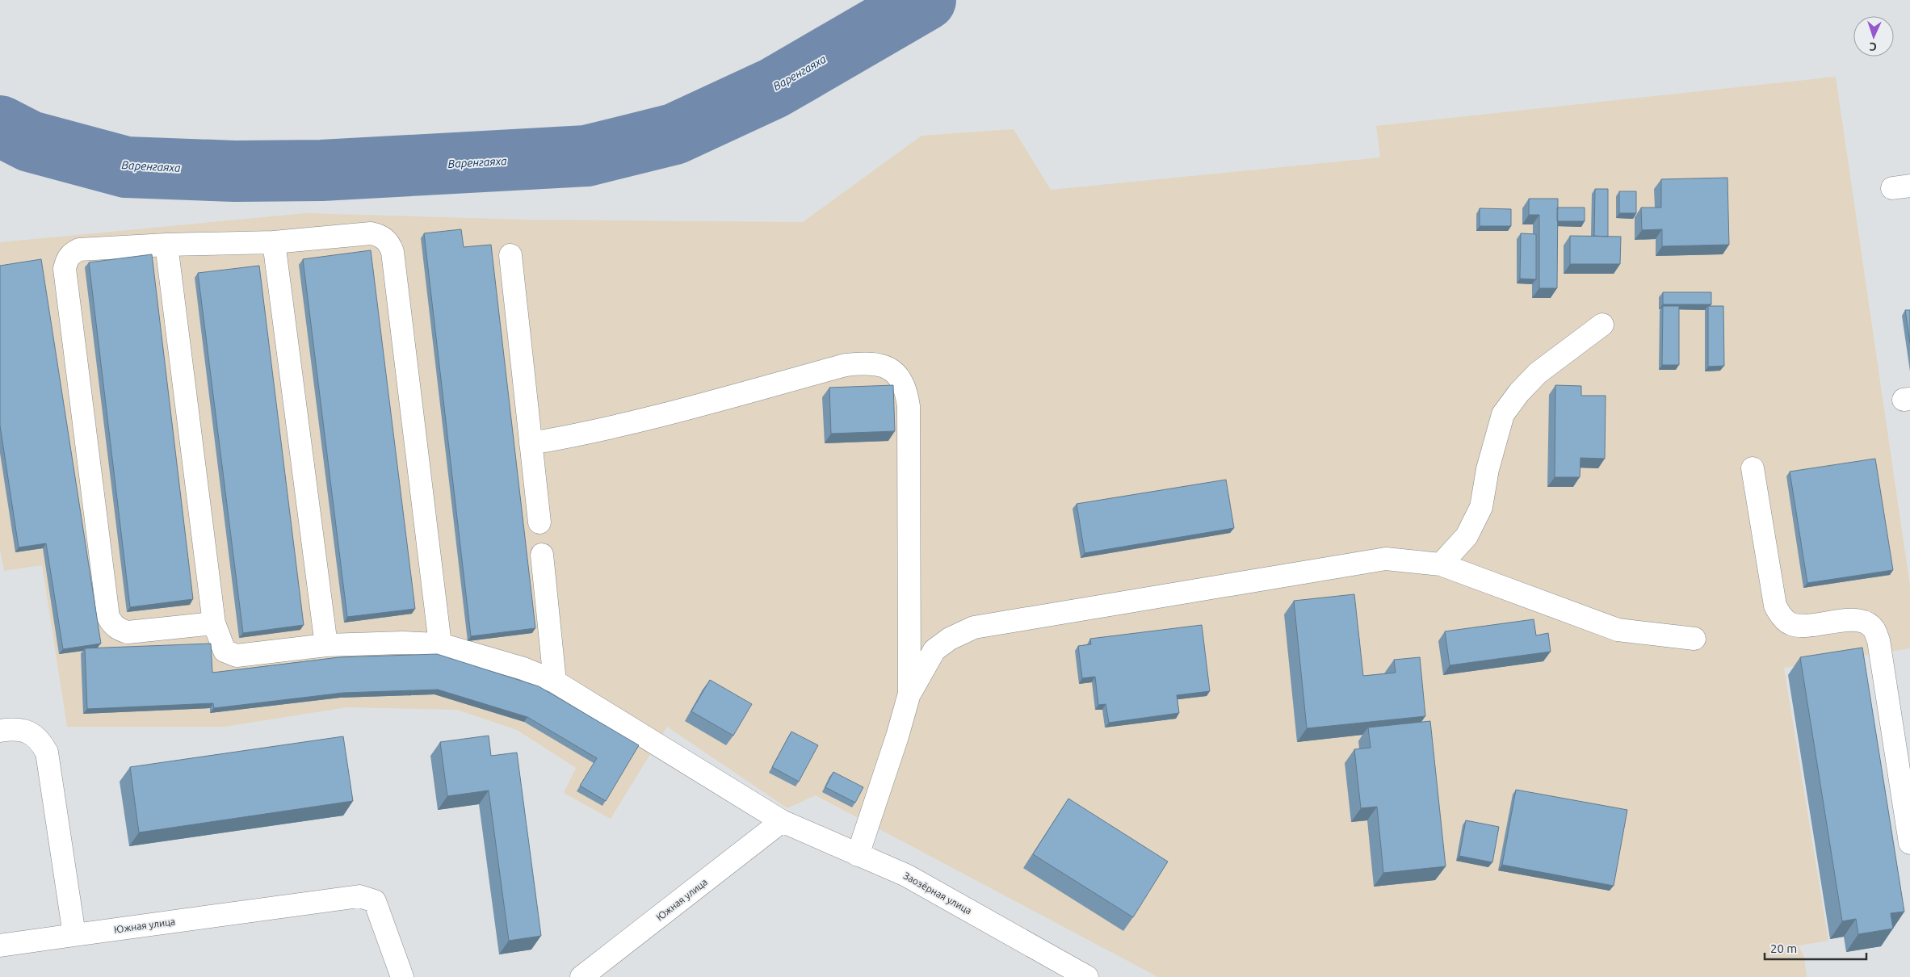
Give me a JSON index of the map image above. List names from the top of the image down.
{
  "streets": {
    "street": ["Заозёрная улица", "Южная улица"]
  },
  "crossings": [
    ["Заозёрная улица", "Южная улица"]
  ],
  "water": ["Варенгаяха"],
  "scale_bar": "20 m",
  "north": "bottom"
}
